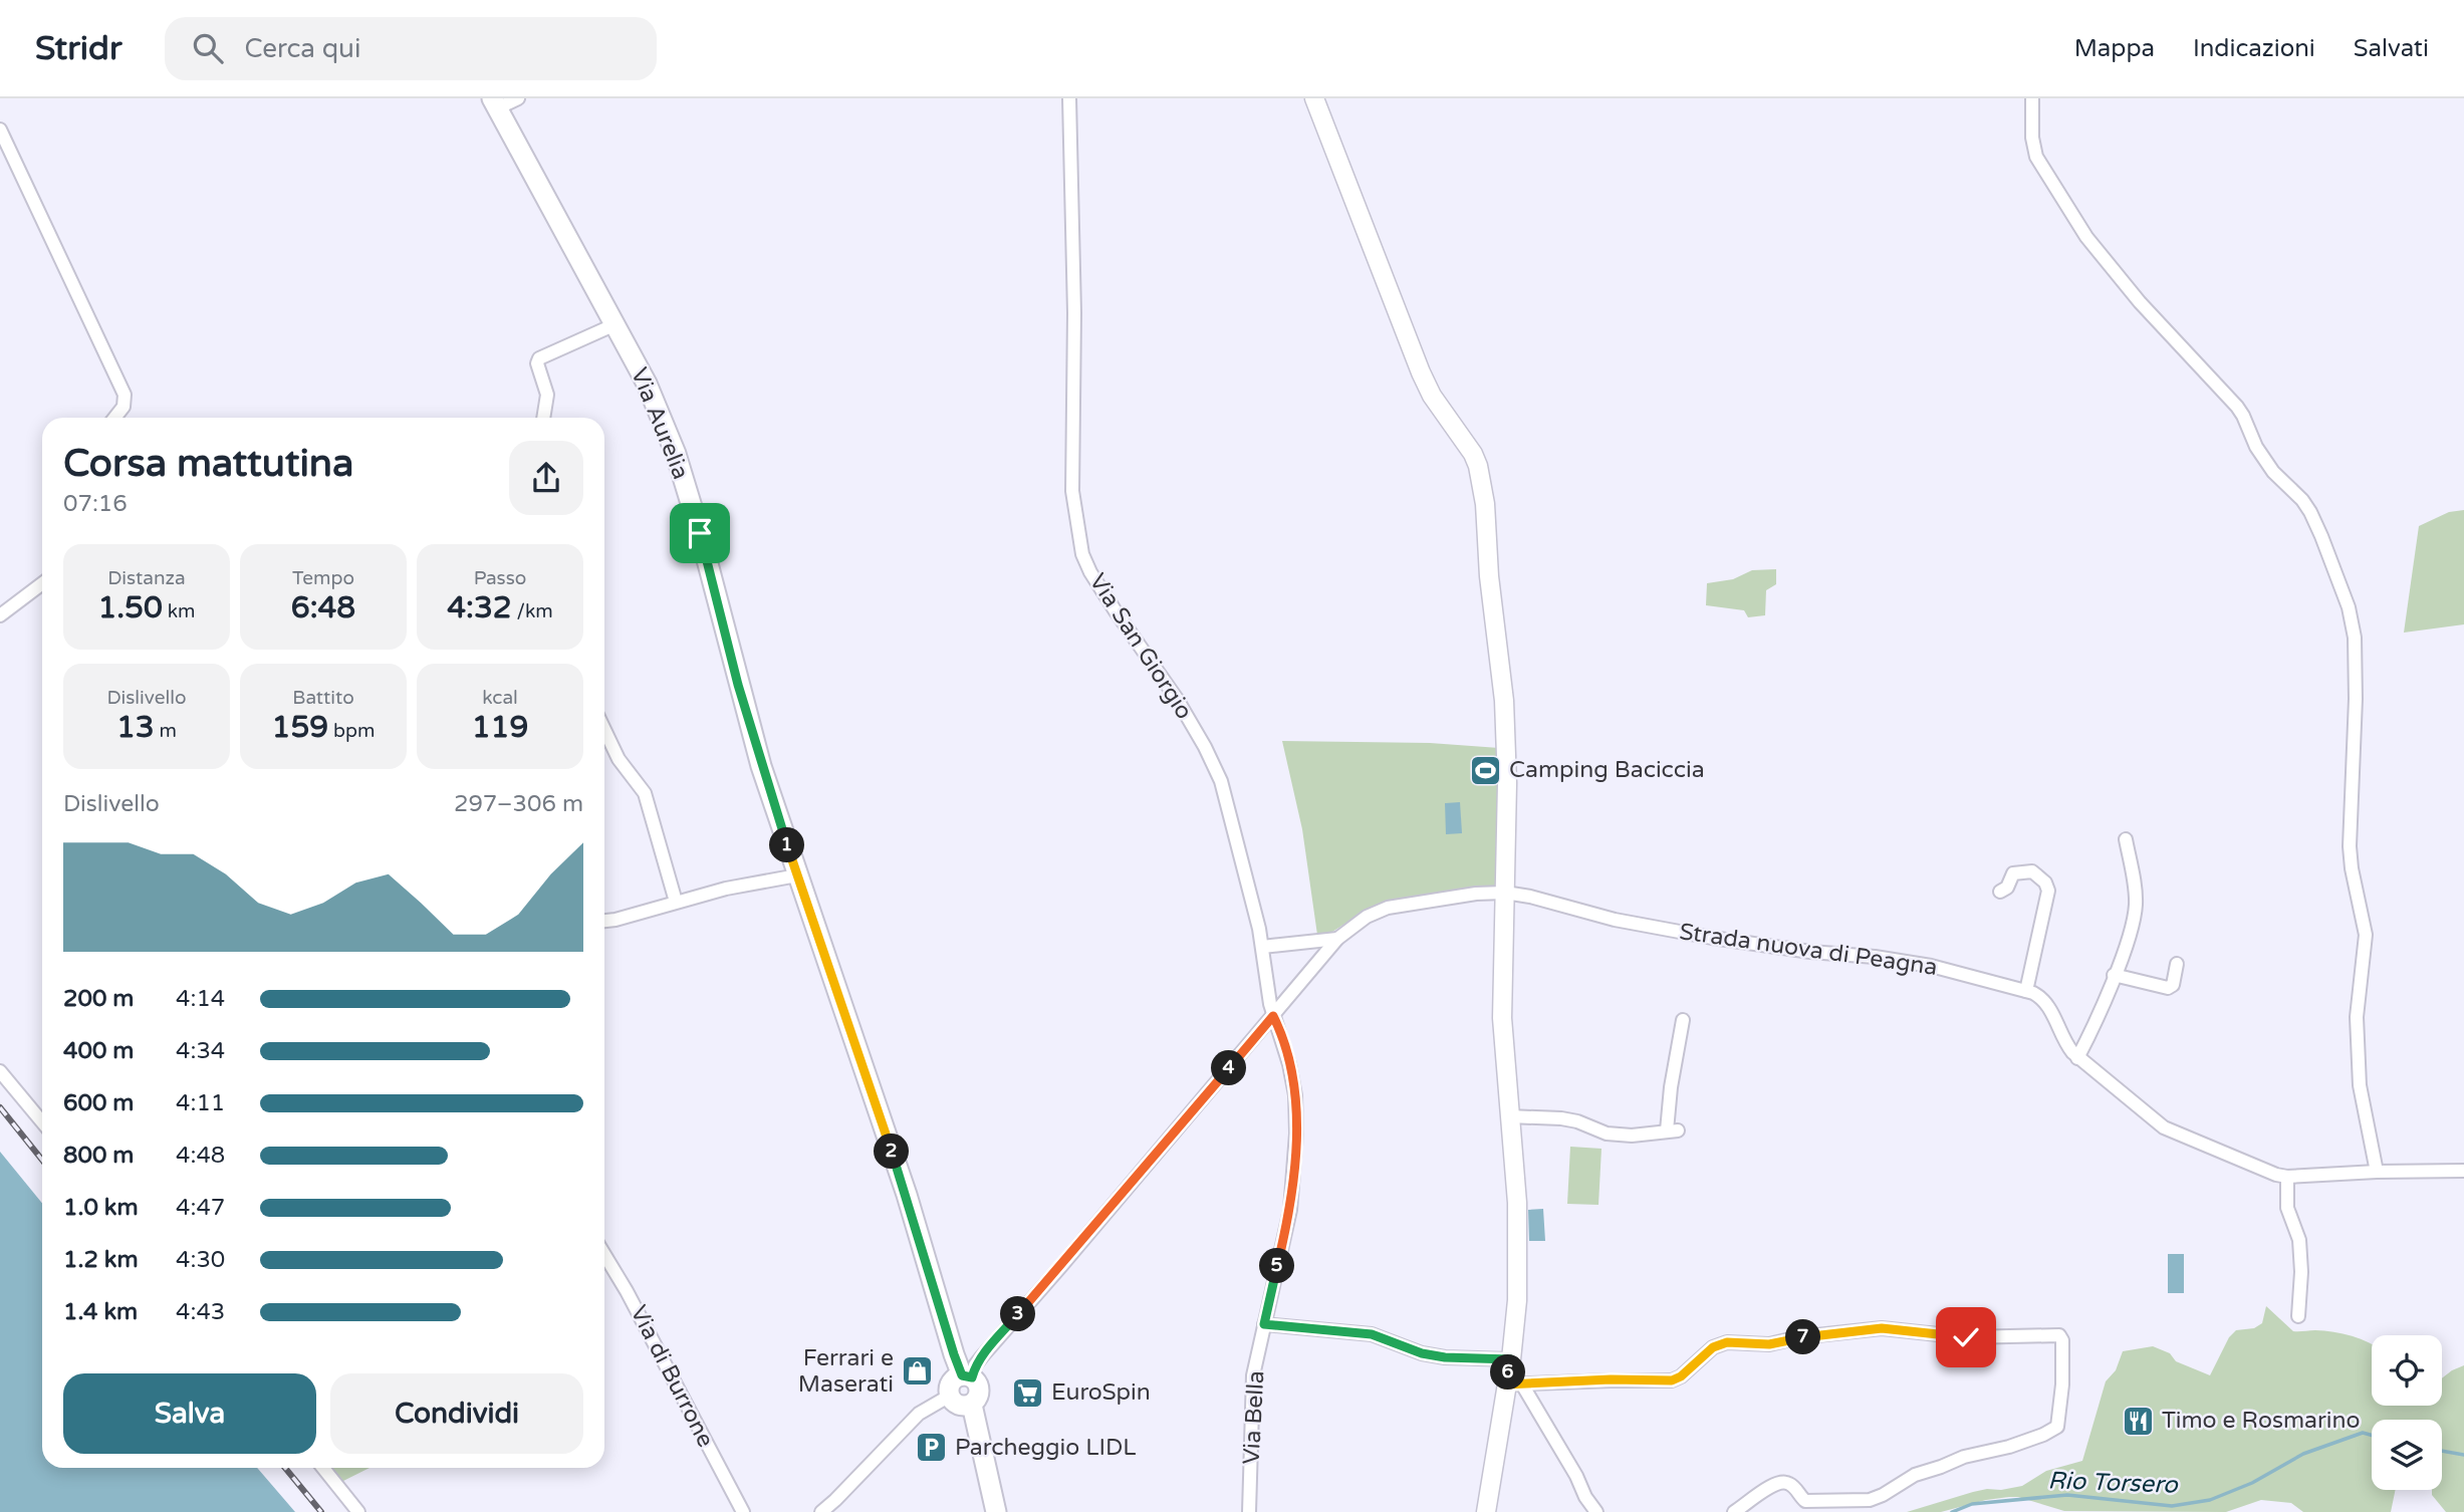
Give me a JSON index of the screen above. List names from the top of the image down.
{
  "streets": {
    "main road": ["Via Aurelia"],
    "street": [
      "Via San Giorgio",
      "Strada nuova di Peagna",
      "Via di Burrone",
      "Via Bella"
    ]
  },
  "crossings": [
    ["Via Aurelia", "Strada nuova di Peagna"],
    ["Via San Giorgio", "Strada nuova di Peagna"],
    ["Via San Giorgio", "Via Bella"],
    ["Strada nuova di Peagna", "Via Bella"]
  ],
  "water": ["Rio Torsero"],
  "places": {
    "sports": ["Camping Baciccia"],
    "shop": ["Ferrari e Maserati"],
    "supermarket": ["EuroSpin"],
    "restaurant": ["Timo e Rosmarino"],
    "parking": ["Parcheggio LIDL"]
  },
  "page": {
    "header": "Stridr",
    "search": "Cerca qui",
    "nav": ["Mappa", "Indicazioni", "Salvati"],
    "heading": ["Corsa mattutina", "07:16"],
    "stats": [
      ["Distanza", "1.50 km"],
      ["Tempo", "6:48"],
      ["Passo", "4:32 /km"],
      ["Dislivello", "13 m"],
      ["Battito", "159 bpm"],
      ["kcal", "119"]
    ],
    "chart": ["Dislivello", "297–306 m"],
    "pins": [
      "1",
      "4",
      "2",
      "5",
      "3",
      "7",
      "6"
    ],
    "list": [
      {
        "name": "200 m",
        "note": "4:14"
      },
      {
        "name": "400 m",
        "note": "4:34"
      },
      {
        "name": "600 m",
        "note": "4:11"
      },
      {
        "name": "800 m",
        "note": "4:48"
      },
      {
        "name": "1.0 km",
        "note": "4:47"
      },
      {
        "name": "1.2 km",
        "note": "4:30"
      },
      {
        "name": "1.4 km",
        "note": "4:43"
      }
    ],
    "buttons": ["Salva", "Condividi"]
  }
}
